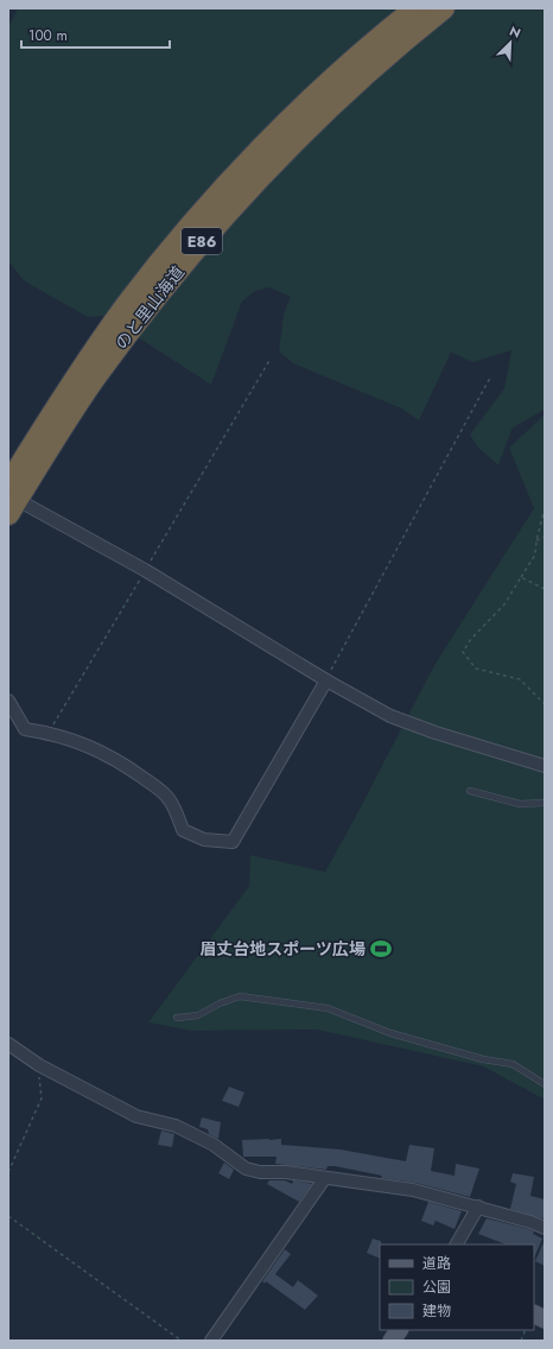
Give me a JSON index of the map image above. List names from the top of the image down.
{
  "streets": {
    "highway": ["E86", "のと里山海道"]
  },
  "places": {
    "sports": ["眉丈台地スポーツ広場"]
  },
  "legend": ["道路", "公園", "建物"],
  "scale_bar": "100 m",
  "north": "top right"
}
